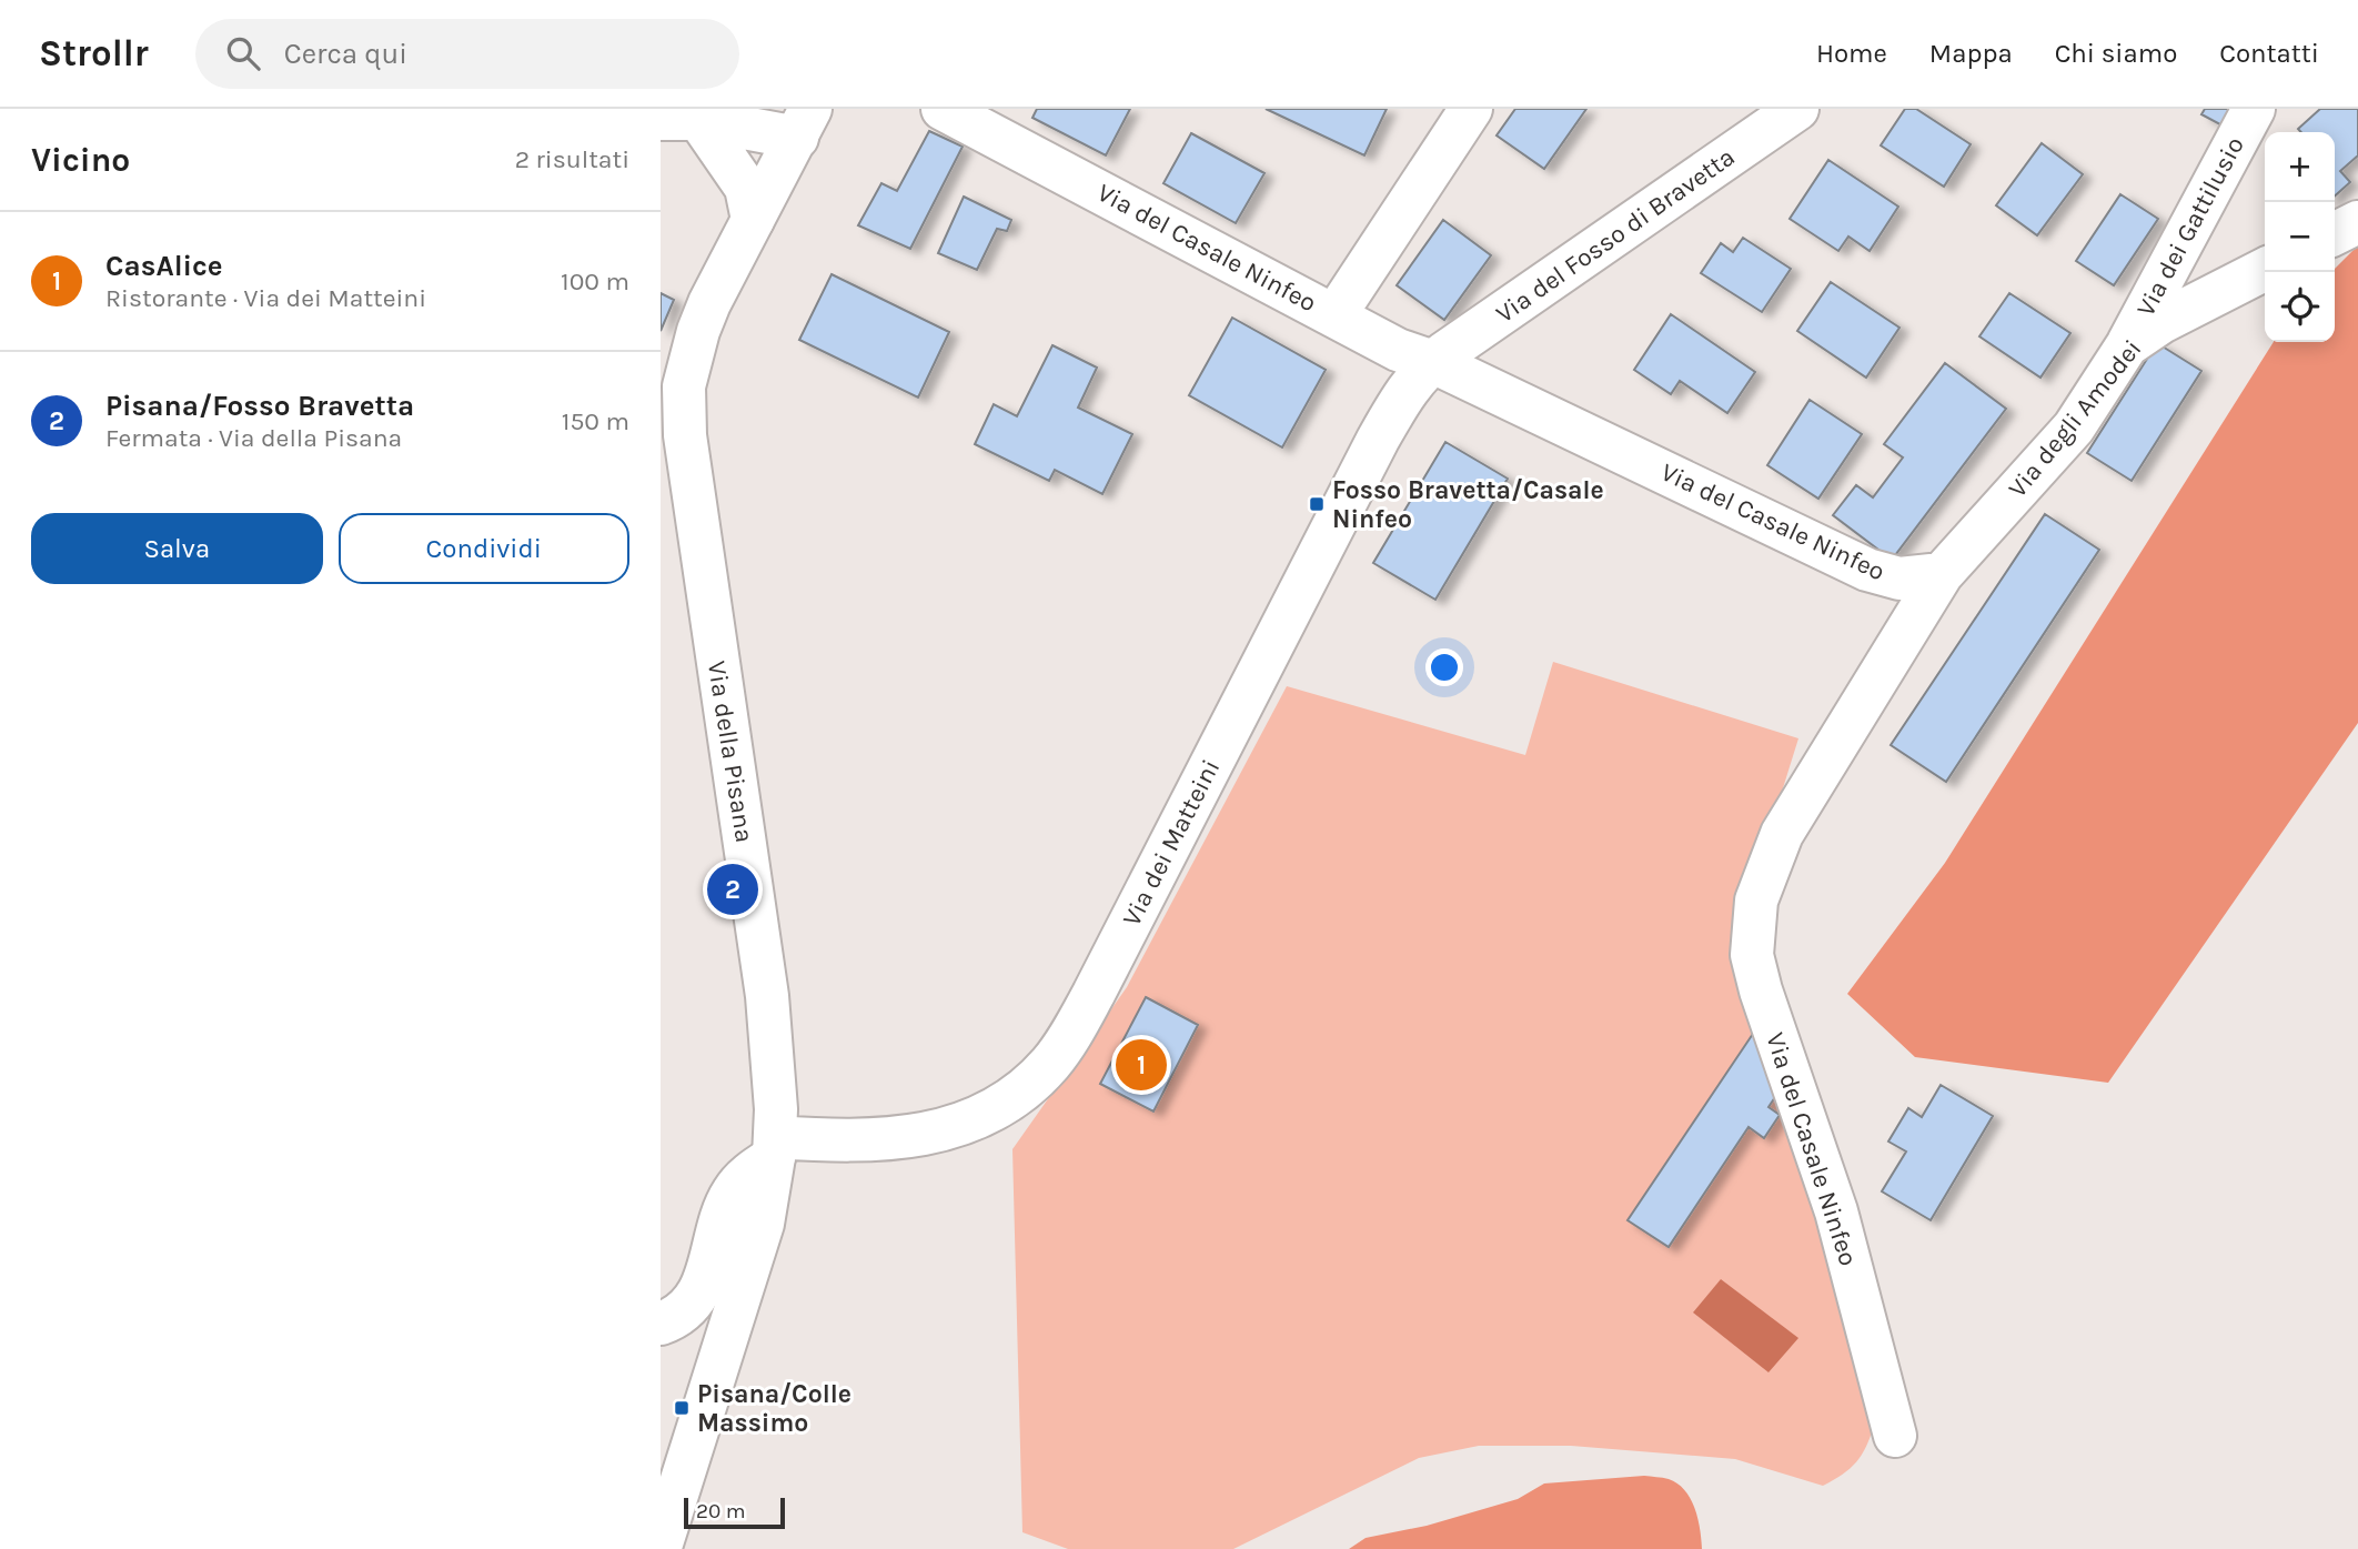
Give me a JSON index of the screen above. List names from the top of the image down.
{
  "streets": {
    "street": [
      "Via dei Gattilusio",
      "Via del Fosso di Bravetta",
      "Via del Casale Ninfeo",
      "Via degli Amodei",
      "Via della Pisana",
      "Via dei Matteini"
    ]
  },
  "crossings": [
    ["Via dei Gattilusio", "Via degli Amodei"],
    ["Via del Fosso di Bravetta", "Via del Casale Ninfeo"],
    ["Via del Fosso di Bravetta", "Via dei Matteini"],
    ["Via del Casale Ninfeo", "Via degli Amodei"],
    ["Via del Casale Ninfeo", "Via dei Matteini"],
    ["Via della Pisana", "Via dei Matteini"]
  ],
  "places": {
    "transit": ["Fosso Bravetta/Casale Ninfeo", "Pisana/Colle Massimo"]
  },
  "scale_bar": "20 m",
  "page": {
    "header": "Strollr",
    "search": "Cerca qui",
    "nav": [
      "Home",
      "Mappa",
      "Chi siamo",
      "Contatti"
    ],
    "heading": ["Vicino", "2 risultati"],
    "map_buttons": ["+", "−"],
    "list": [
      {
        "mark": "1",
        "name": "CasAlice",
        "note": "Ristorante · Via dei Matteini",
        "value": "100 m"
      },
      {
        "mark": "2",
        "name": "Pisana/Fosso Bravetta",
        "note": "Fermata · Via della Pisana",
        "value": "150 m"
      }
    ],
    "buttons": ["Salva", "Condividi"],
    "pins": ["2", "1"],
    "scale": "20 m"
  }
}
